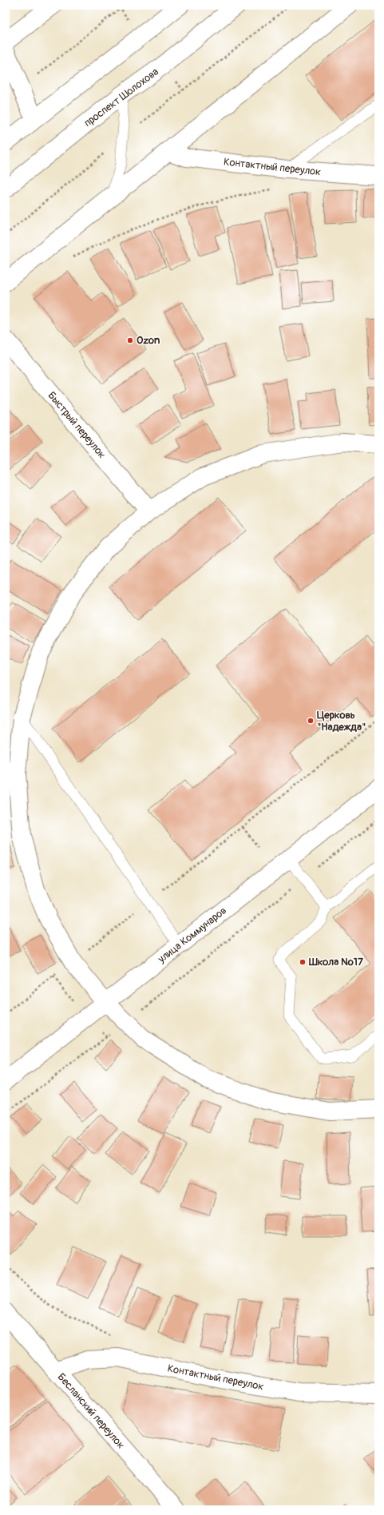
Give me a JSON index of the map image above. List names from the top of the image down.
{
  "streets": {
    "street": [
      "проспект Шолохова",
      "Контактный переулок",
      "Быстрый переулок",
      "улица Коммунаров",
      "Бесланский переулок"
    ]
  },
  "crossings": [
    ["Контактный переулок", "Бесланский переулок"]
  ],
  "places": ["Ozon", "Церковь \"Надежда\"", "Школа №17"]
}
